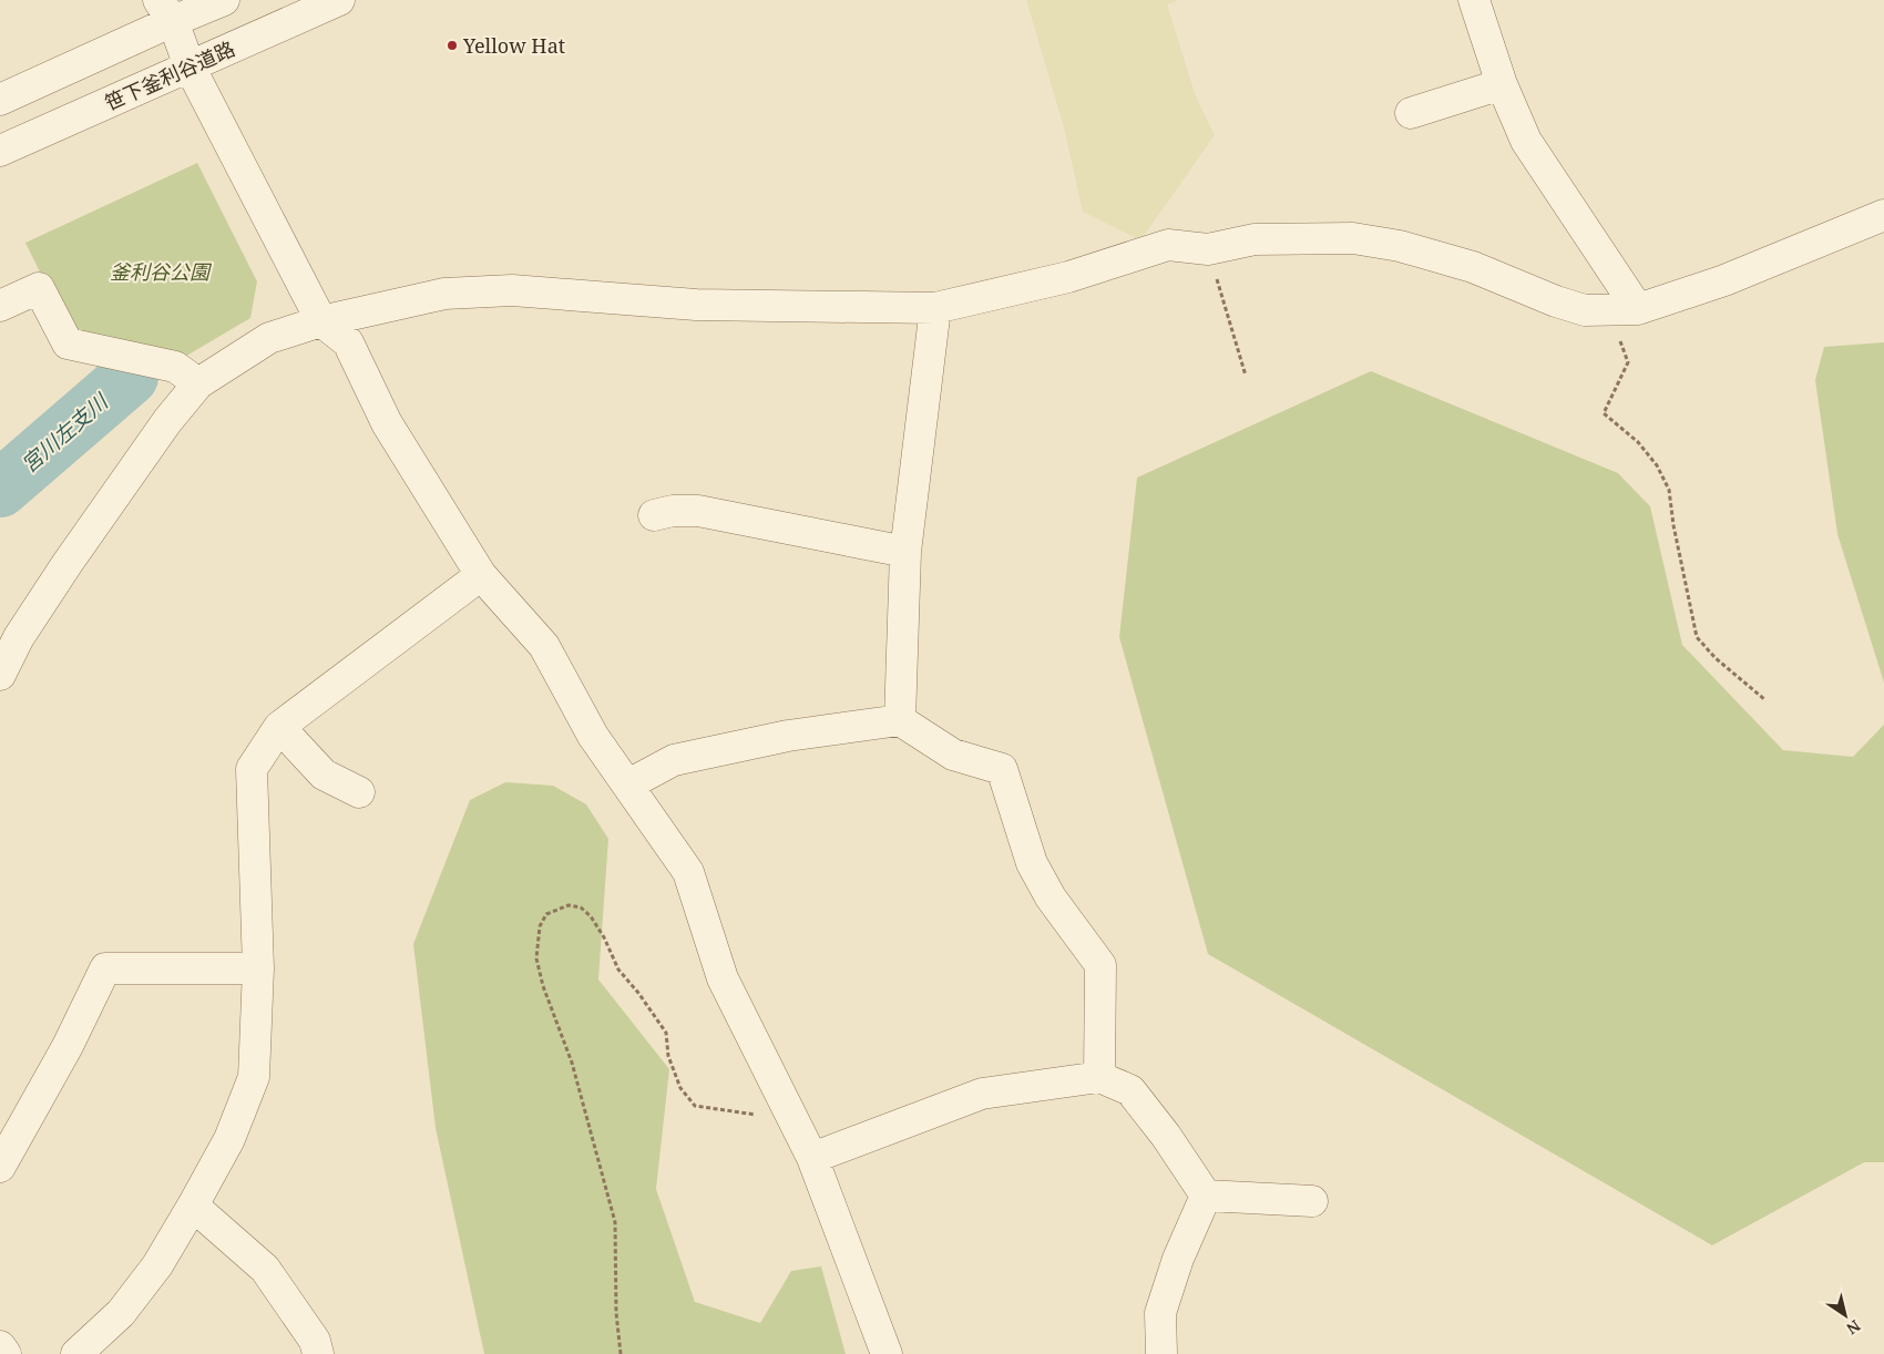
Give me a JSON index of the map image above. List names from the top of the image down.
{
  "streets": {
    "street": ["笹下釜利谷道路"]
  },
  "water": ["宮川左支川"],
  "parks": ["釜利谷公園"],
  "places": ["Yellow Hat"],
  "north": "bottom right"
}
